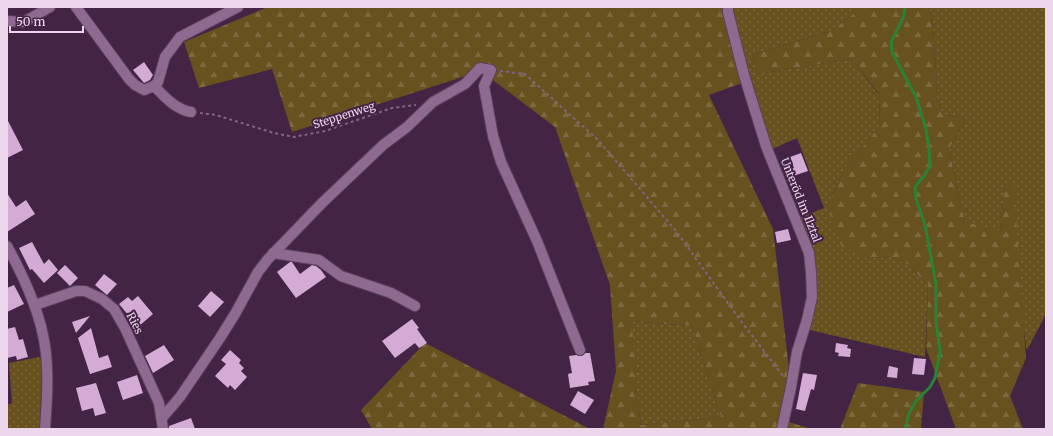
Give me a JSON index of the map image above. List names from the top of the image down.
{
  "streets": {
    "street": ["Unteröd im Ilztal", "Ries"],
    "path": ["Steppenweg"]
  },
  "scale_bar": "50 m"
}
